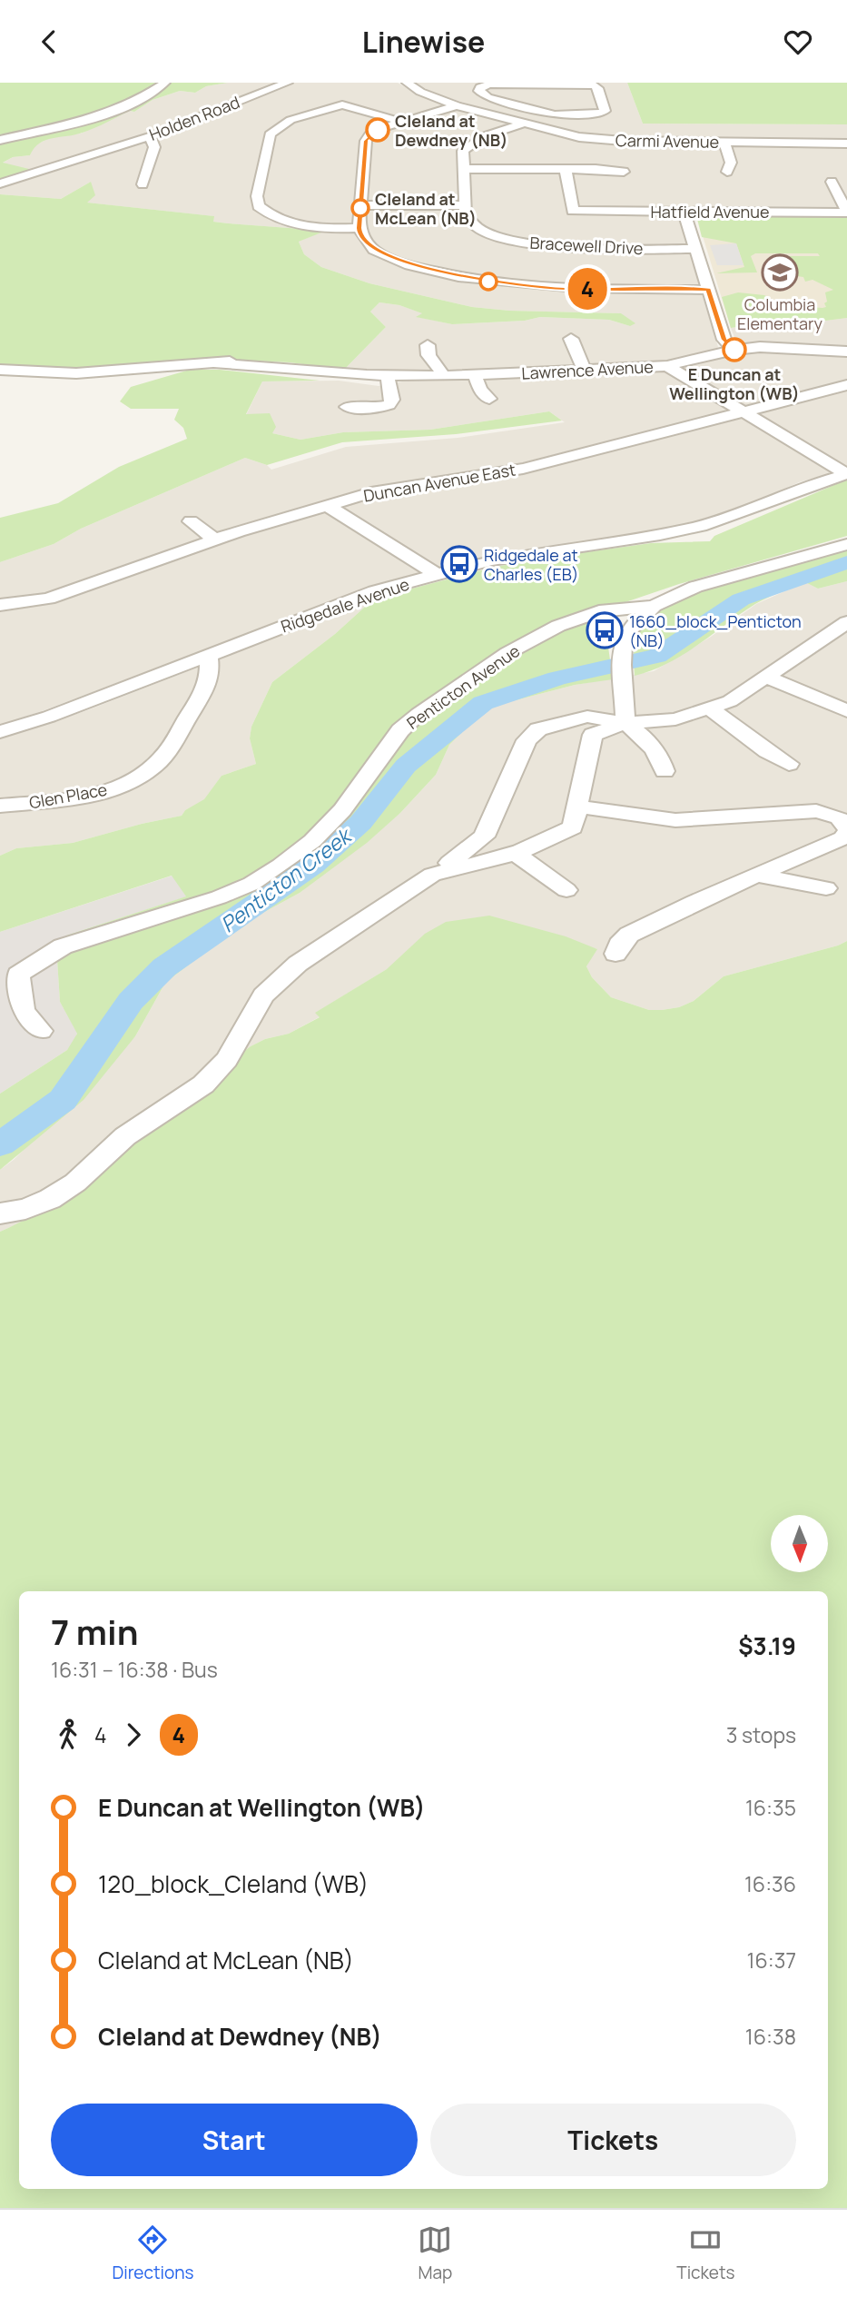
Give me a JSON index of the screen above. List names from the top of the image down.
{
  "streets": {
    "street": [
      "Holden Road",
      "Carmi Avenue",
      "Hatfield Avenue",
      "Bracewell Drive",
      "Lawrence Avenue",
      "Duncan Avenue East",
      "Ridgedale Avenue",
      "Penticton Avenue",
      "Glen Place"
    ]
  },
  "crossings": [
    ["Ridgedale Avenue", "Glen Place"]
  ],
  "water": ["Penticton Creek"],
  "places": {
    "other": ["Cleland at Dewdney (NB)", "Cleland at McLean (NB)", "E Duncan at Wellington (WB)"],
    "school or university": ["Columbia Elementary"],
    "bus stop": ["Ridgedale at Charles (EB)", "1660_block_Penticton (NB)"]
  },
  "lines": ["bus line 4"],
  "north": "bottom",
  "page": {
    "header": "Linewise",
    "on_map": "4",
    "heading": ["7 min", "16:31 – 16:38 · Bus", "$3.19"],
    "legs": ["4", "4", "3 stops"],
    "list": [
      {
        "name": "E Duncan at Wellington (WB)",
        "value": "16:35"
      },
      {
        "name": "120_block_Cleland (WB)",
        "value": "16:36"
      },
      {
        "name": "Cleland at McLean (NB)",
        "value": "16:37"
      },
      {
        "name": "Cleland at Dewdney (NB)",
        "value": "16:38"
      }
    ],
    "buttons": ["Start", "Tickets"],
    "tabs": ["Directions", "Map", "Tickets"]
  }
}
